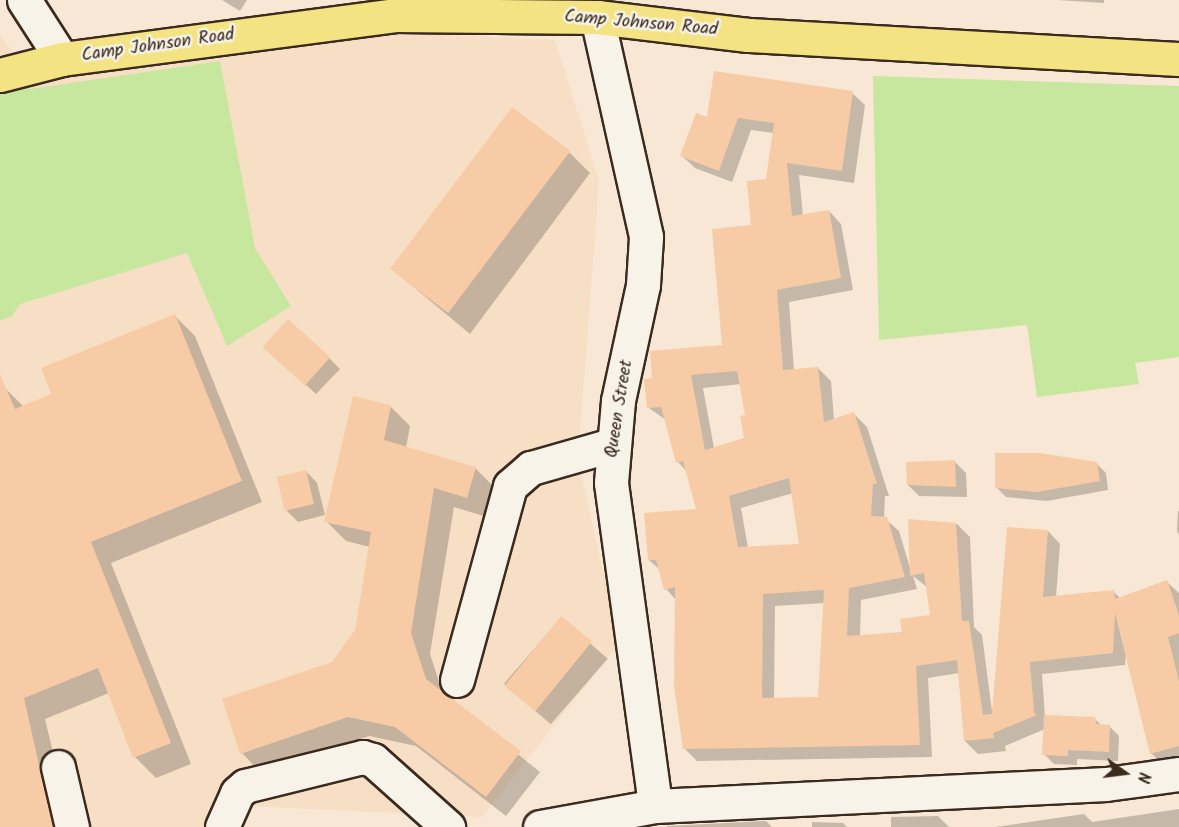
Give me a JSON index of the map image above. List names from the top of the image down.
{
  "streets": {
    "main road": ["Camp Johnson Road"],
    "street": ["Queen Street"]
  },
  "crossings": [
    ["Camp Johnson Road", "Queen Street"]
  ],
  "north": "right"
}
